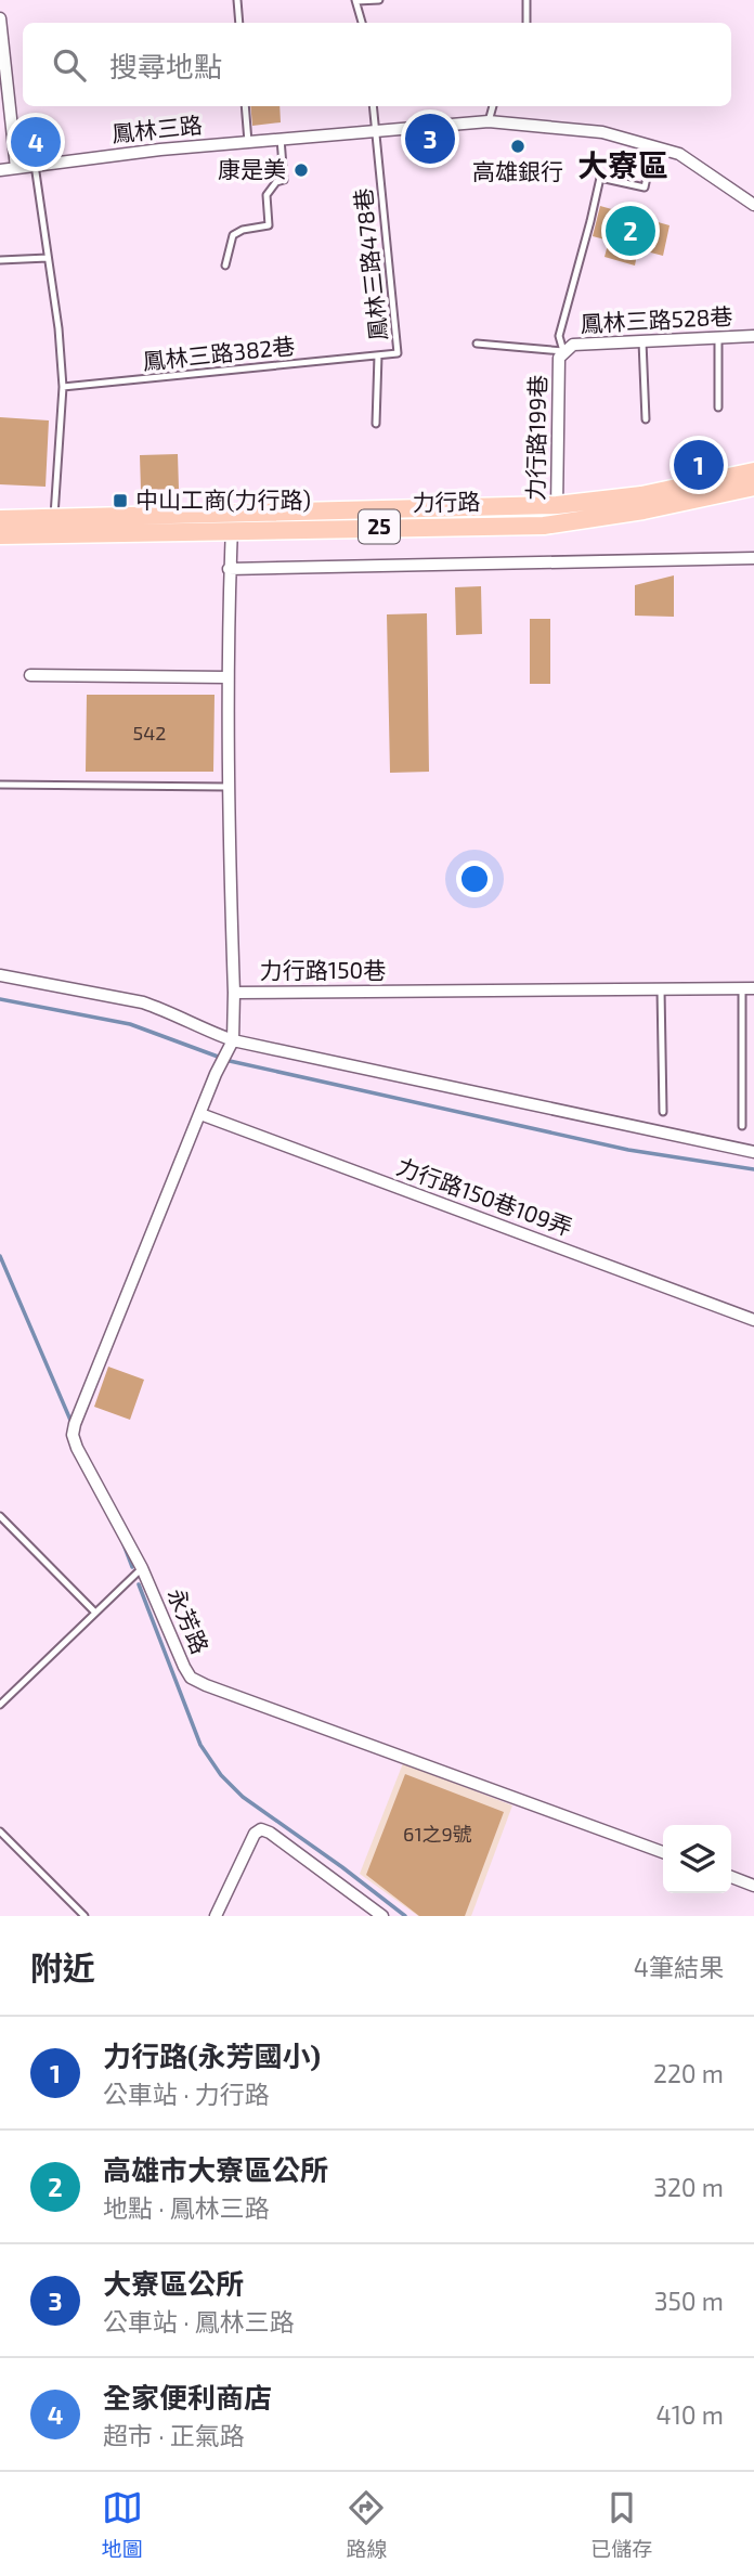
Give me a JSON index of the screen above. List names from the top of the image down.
{
  "streets": {
    "main road": ["力行路", "25"],
    "street": [
      "鳳林三路",
      "鳳林三路528巷",
      "力行路199巷",
      "力行路150巷",
      "力行路150巷109弄",
      "永芳路"
    ],
    "lane": ["鳳林三路478巷", "鳳林三路382巷"]
  },
  "crossings": [
    ["鳳林三路", "鳳林三路478巷"],
    ["鳳林三路478巷", "鳳林三路382巷"],
    ["鳳林三路528巷", "力行路199巷"],
    ["力行路199巷", "力行路"],
    ["力行路", "力行路150巷"],
    ["力行路150巷109弄", "永芳路"]
  ],
  "districts": ["大寮區"],
  "places": {
    "other": ["高雄銀行", "康是美"],
    "transit": ["中山工商(力行路)"]
  },
  "house_numbers": ["542", "61之9號"],
  "page": {
    "search": "搜尋地點",
    "pins": [
      "3",
      "4",
      "2",
      "1"
    ],
    "heading": ["附近", "4筆結果"],
    "list": [
      {
        "mark": "1",
        "name": "力行路(永芳國小)",
        "note": "公車站 · 力行路",
        "value": "220 m"
      },
      {
        "mark": "2",
        "name": "高雄市大寮區公所",
        "note": "地點 · 鳳林三路",
        "value": "320 m"
      },
      {
        "mark": "3",
        "name": "大寮區公所",
        "note": "公車站 · 鳳林三路",
        "value": "350 m"
      },
      {
        "mark": "4",
        "name": "全家便利商店",
        "note": "超市 · 正氣路",
        "value": "410 m"
      }
    ],
    "nav": ["地圖", "路線", "已儲存"]
  }
}
